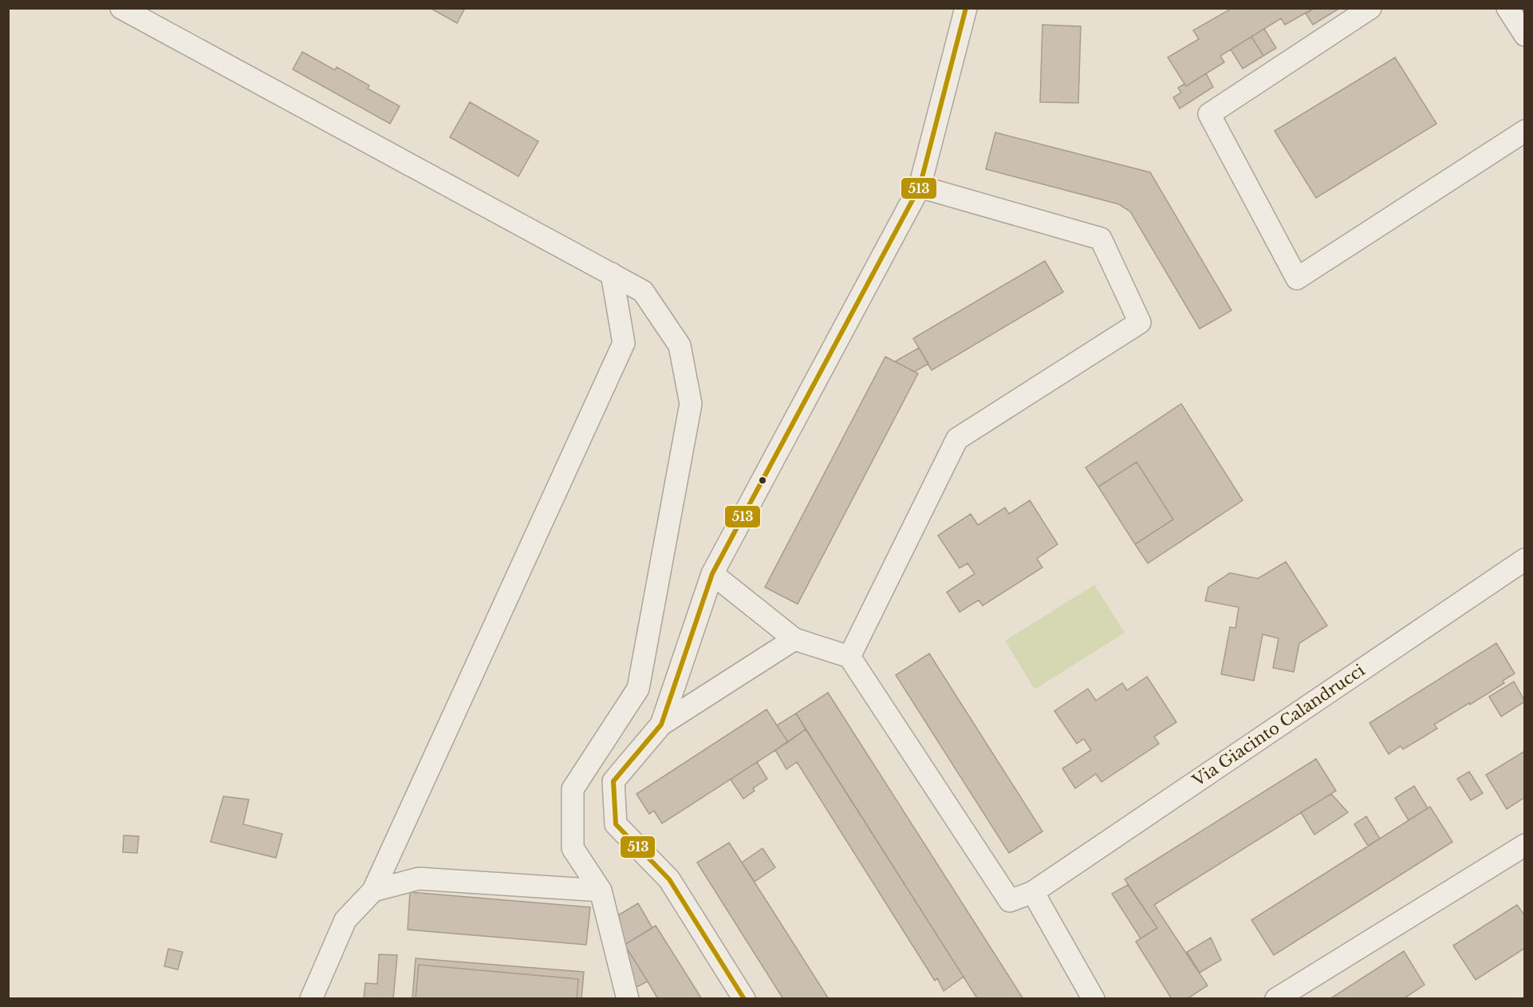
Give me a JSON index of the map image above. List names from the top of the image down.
{
  "streets": {
    "street": ["Via Giacinto Calandrucci"]
  },
  "lines": ["transit line 513"]
}
